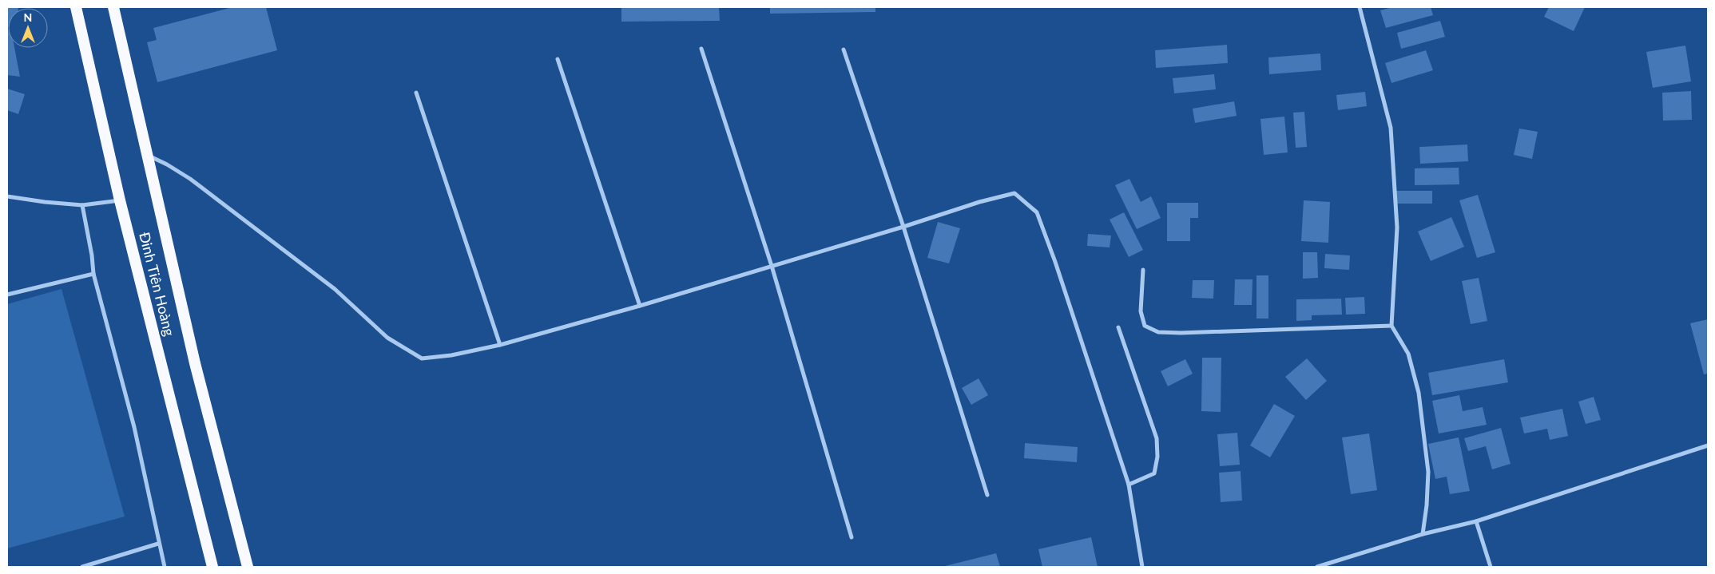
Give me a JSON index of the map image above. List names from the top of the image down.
{
  "streets": {
    "highway": ["Đinh Tiên Hoàng"]
  },
  "north": "top"
}
